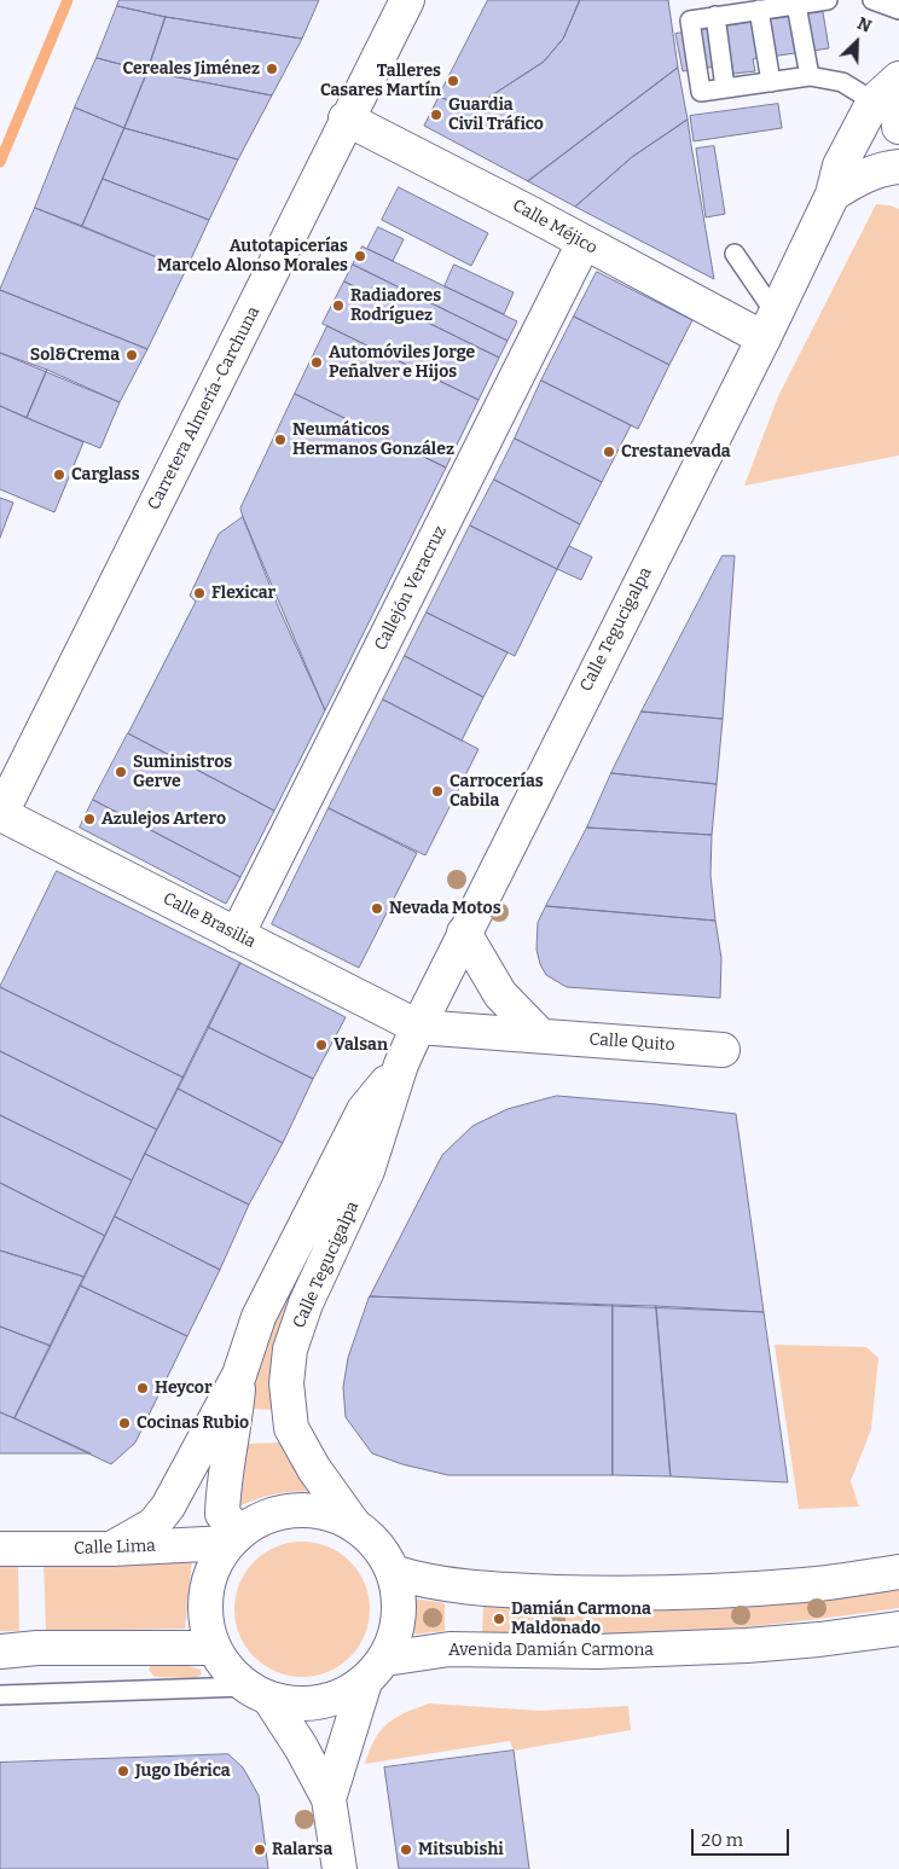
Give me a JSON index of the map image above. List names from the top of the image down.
{
  "streets": {
    "street": [
      "Calle Méjico",
      "Carretera Almería-Carchuna",
      "Callejón Veracruz",
      "Calle Tegucigalpa",
      "Calle Brasilia",
      "Calle Quito",
      "Calle Lima",
      "Avenida Damián Carmona"
    ]
  },
  "crossings": [
    ["Calle Méjico", "Carretera Almería-Carchuna"],
    ["Calle Méjico", "Callejón Veracruz"],
    ["Calle Méjico", "Calle Tegucigalpa"],
    ["Carretera Almería-Carchuna", "Calle Brasilia"],
    ["Callejón Veracruz", "Calle Brasilia"],
    ["Calle Tegucigalpa", "Calle Brasilia"],
    ["Calle Tegucigalpa", "Calle Quito"],
    ["Calle Tegucigalpa", "Calle Lima"],
    ["Calle Tegucigalpa", "Avenida Damián Carmona"],
    ["Calle Brasilia", "Calle Quito"],
    ["Calle Lima", "Avenida Damián Carmona"]
  ],
  "places": [
    "Cereales Jiménez",
    "Talleres Casares Martín",
    "Guardia Civil Tráfico",
    "Autotapicerías Marcelo Alonso Morales",
    "Radiadores Rodríguez",
    "Sol&Crema",
    "Automóviles Jorge Peñalver e Hijos",
    "Neumáticos Hermanos González",
    "Crestanevada",
    "Carglass",
    "Flexicar",
    "Suministros Gerve",
    "Carrocerías Cabila",
    "Azulejos Artero",
    "Nevada Motos",
    "Valsan",
    "Heycor",
    "Cocinas Rubio",
    "Damián Carmona Maldonado",
    "Jugo Ibérica",
    "Ralarsa",
    "Mitsubishi"
  ],
  "scale_bar": "20 m",
  "north": "top right"
}
